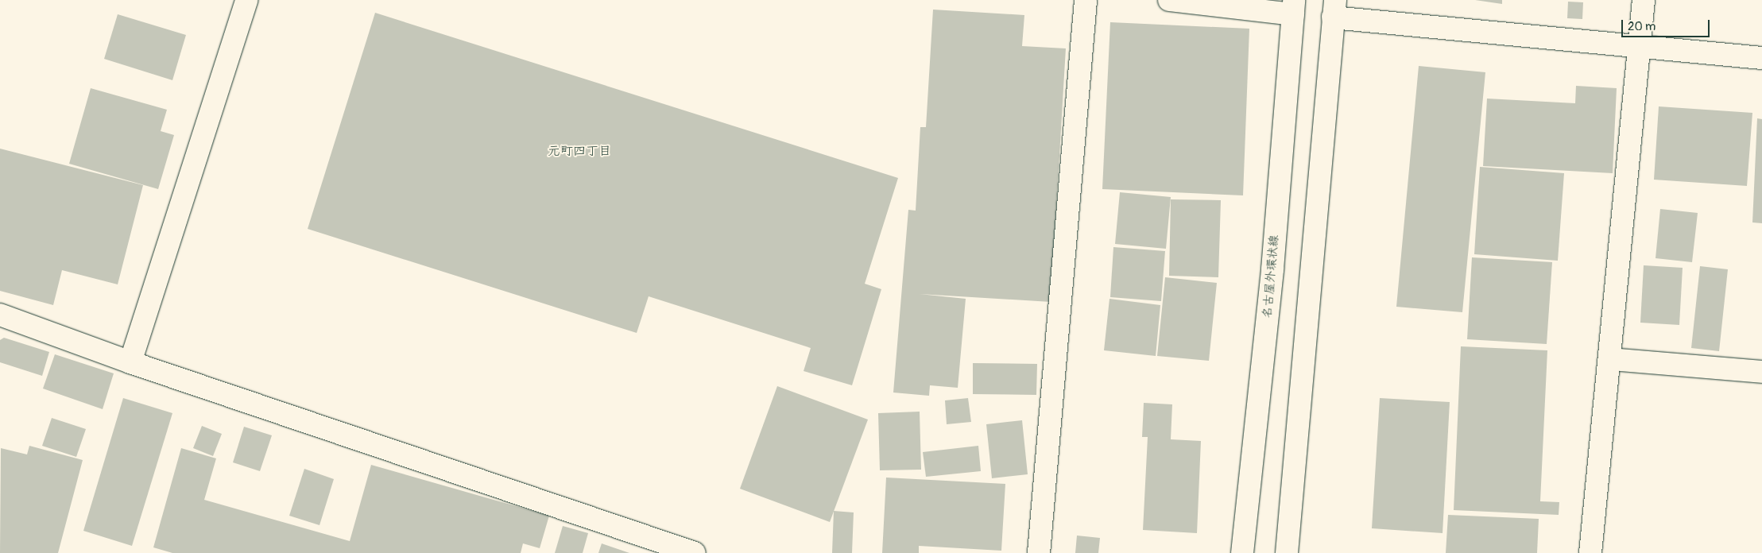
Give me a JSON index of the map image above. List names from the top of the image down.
{
  "streets": {
    "street": ["名古屋外環状線"]
  },
  "districts": ["元町四丁目"],
  "scale_bar": "20 m"
}
